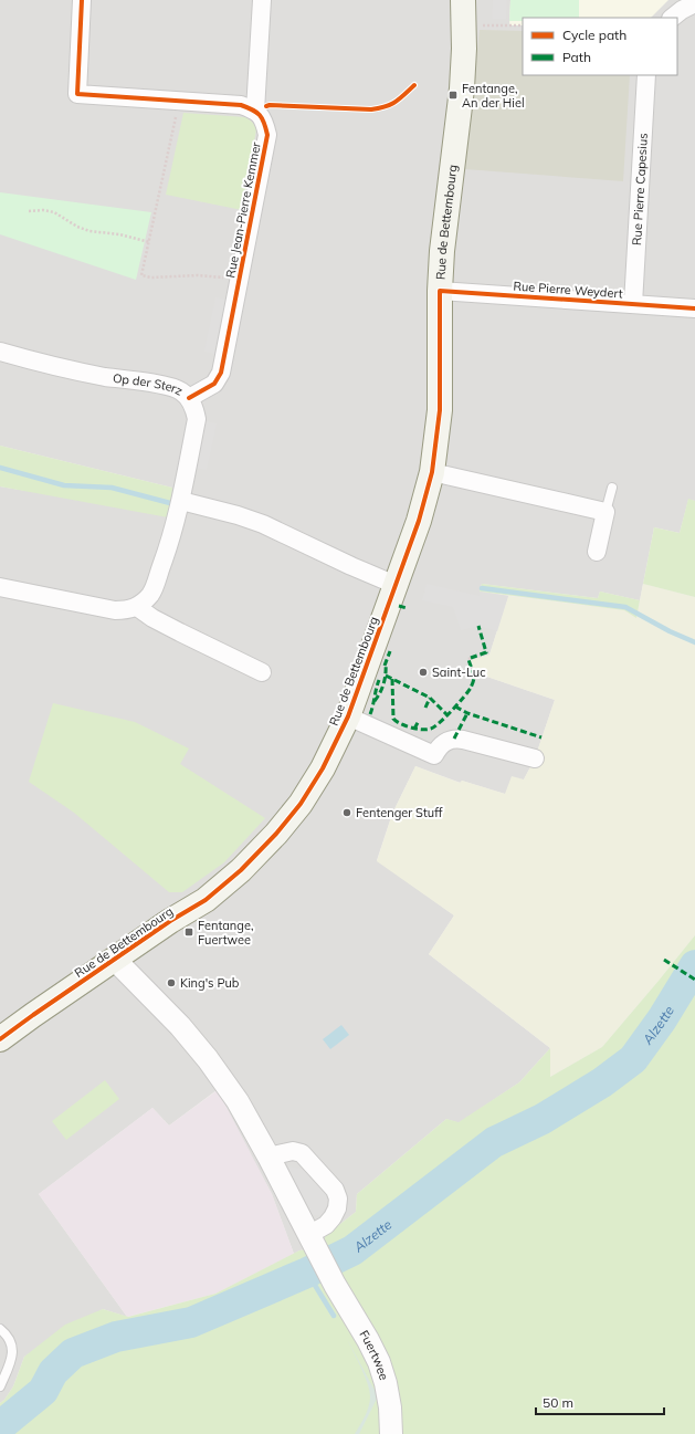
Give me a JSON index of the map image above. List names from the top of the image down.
{
  "streets": {
    "main road": ["Rue de Bettembourg"],
    "street": [
      "Rue Pierre Capesius",
      "Rue Jean-Pierre Kemmer",
      "Rue Pierre Weydert",
      "Op der Sterz",
      "Fuertwee"
    ]
  },
  "crossings": [
    ["Rue Pierre Capesius", "Rue Pierre Weydert"],
    ["Rue Jean-Pierre Kemmer", "Op der Sterz"],
    ["Rue de Bettembourg", "Rue Pierre Weydert"],
    ["Rue de Bettembourg", "Fuertwee"]
  ],
  "water": ["Alzette"],
  "places": {
    "transit": ["Fentange, An der Hiel", "Fentange, Fuertwee"],
    "other": ["Saint-Luc", "Fentenger Stuff", "King's Pub"]
  },
  "legend": ["Cycle path", "Path"],
  "scale_bar": "50 m"
}
